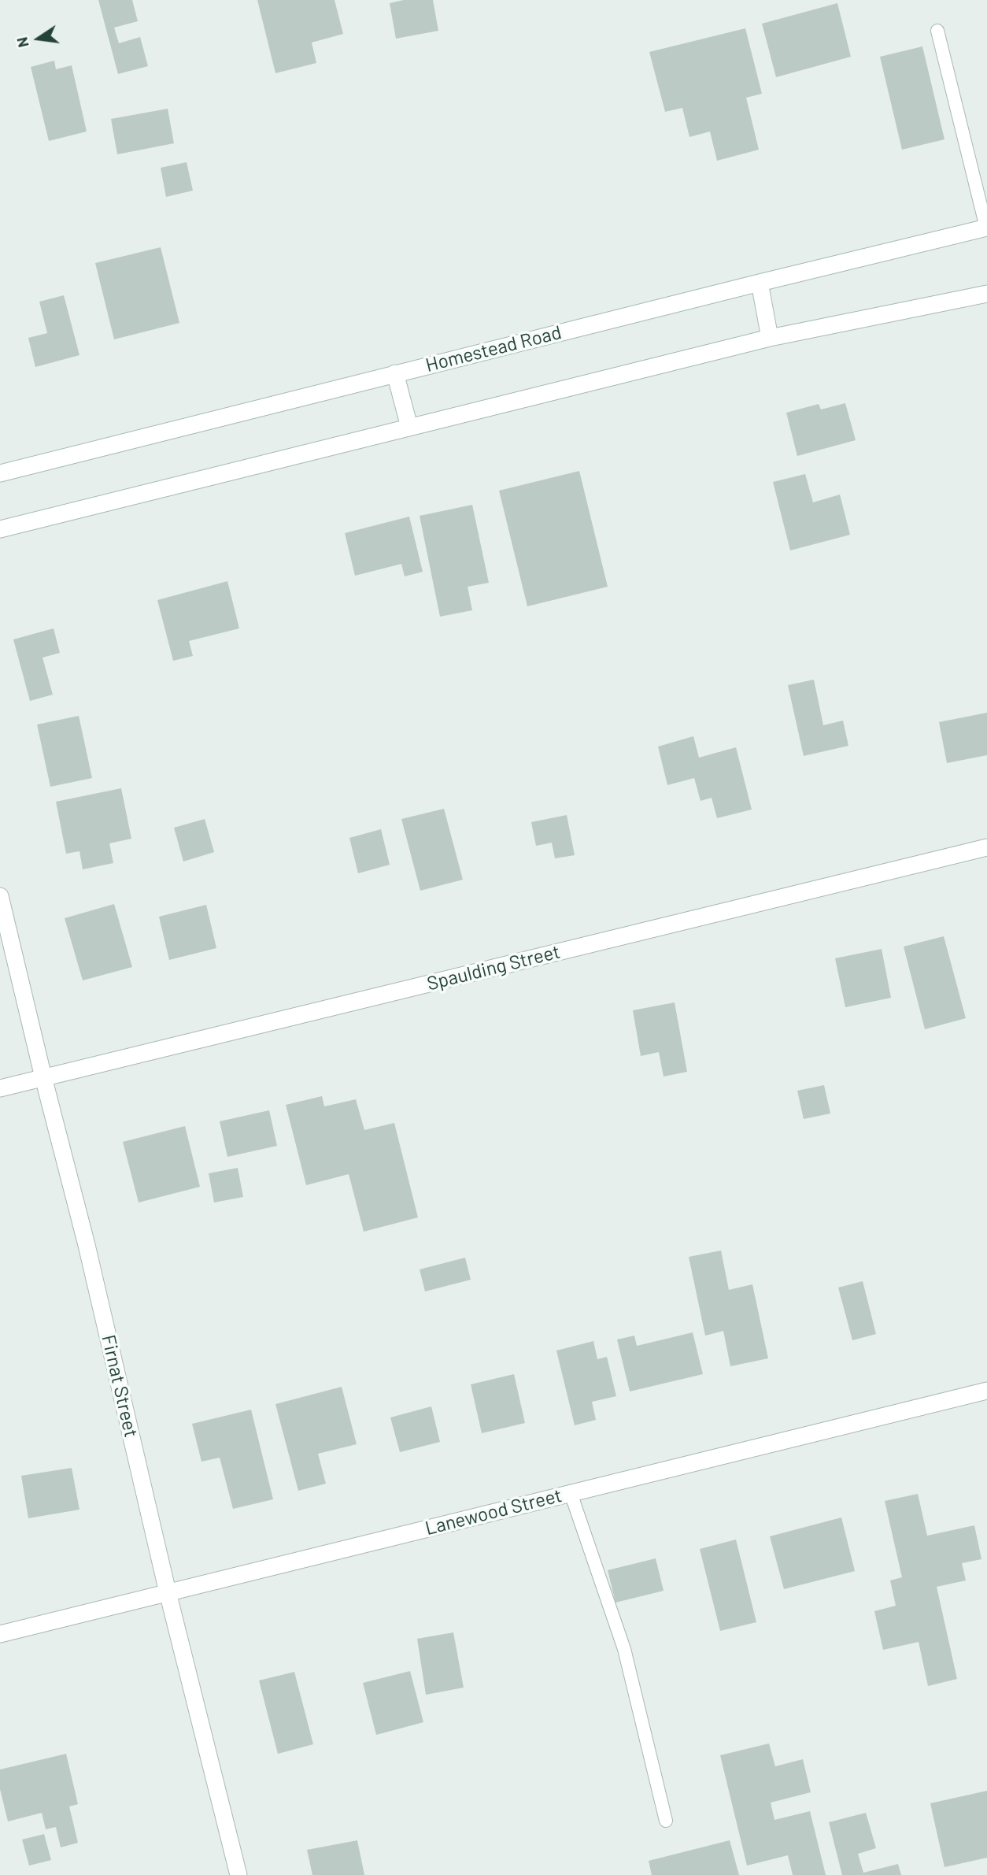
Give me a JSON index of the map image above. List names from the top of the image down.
{
  "streets": {
    "street": [
      "Homestead Road",
      "Spaulding Street",
      "Firnat Street",
      "Lanewood Street"
    ]
  },
  "crossings": [
    ["Spaulding Street", "Firnat Street"],
    ["Firnat Street", "Lanewood Street"]
  ],
  "north": "left"
}
